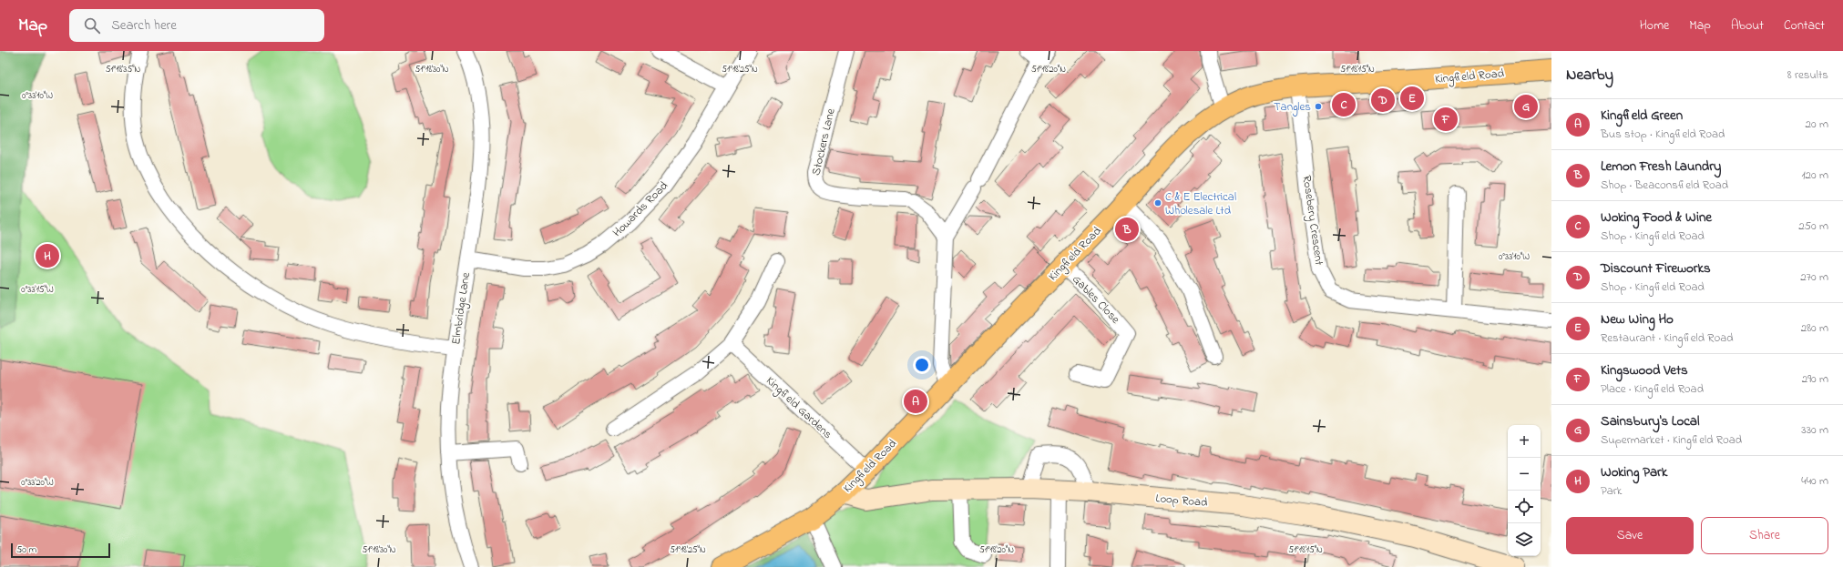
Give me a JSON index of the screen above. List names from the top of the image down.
{
  "streets": {
    "main road": ["Kingfield Road", "Loop Road"],
    "street": [
      "Stockers Lane",
      "Howards Road",
      "Rosebery Crescent",
      "Gables Close",
      "Elmbridge Lane",
      "Kingfield Gardens"
    ]
  },
  "crossings": [
    ["Kingfield Road", "Rosebery Crescent"],
    ["Kingfield Road", "Gables Close"],
    ["Kingfield Road", "Kingfield Gardens"],
    ["Kingfield Road", "Loop Road"],
    ["Howards Road", "Elmbridge Lane"]
  ],
  "places": ["Tangles", "C & E Electrical Wholesale Ltd"],
  "scale_bar": "50 m",
  "page": {
    "header": "Map",
    "search": "Search here",
    "nav": [
      "Home",
      "Map",
      "About",
      "Contact"
    ],
    "heading": ["Nearby", "8 results"],
    "pins": [
      "E",
      "D",
      "C",
      "G",
      "F",
      "B",
      "H",
      "A"
    ],
    "list": [
      {
        "mark": "A",
        "name": "Kingfield Green",
        "note": "Bus stop · Kingfield Road",
        "value": "20 m"
      },
      {
        "mark": "B",
        "name": "Lemon Fresh Laundry",
        "note": "Shop · Beaconsfield Road",
        "value": "120 m"
      },
      {
        "mark": "C",
        "name": "Woking Food & Wine",
        "note": "Shop · Kingfield Road",
        "value": "250 m"
      },
      {
        "mark": "D",
        "name": "Discount Fireworks",
        "note": "Shop · Kingfield Road",
        "value": "270 m"
      },
      {
        "mark": "E",
        "name": "New Wing Ho",
        "note": "Restaurant · Kingfield Road",
        "value": "280 m"
      },
      {
        "mark": "F",
        "name": "Kingswood Vets",
        "note": "Place · Kingfield Road",
        "value": "290 m"
      },
      {
        "mark": "G",
        "name": "Sainsbury's Local",
        "note": "Supermarket · Kingfield Road",
        "value": "330 m"
      },
      {
        "mark": "H",
        "name": "Woking Park",
        "note": "Park",
        "value": "440 m"
      }
    ],
    "map_buttons": ["+", "−"],
    "buttons": ["Save", "Share"],
    "scale": "50 m"
  },
  "coordinates": [
    "51°18'35\"N",
    "51°18'30\"N",
    "51°18'25\"N",
    "51°18'20\"N",
    "51°18'15\"N",
    "0°33'10\"W",
    "0°33'15\"W",
    "0°33'20\"W"
  ]
}
